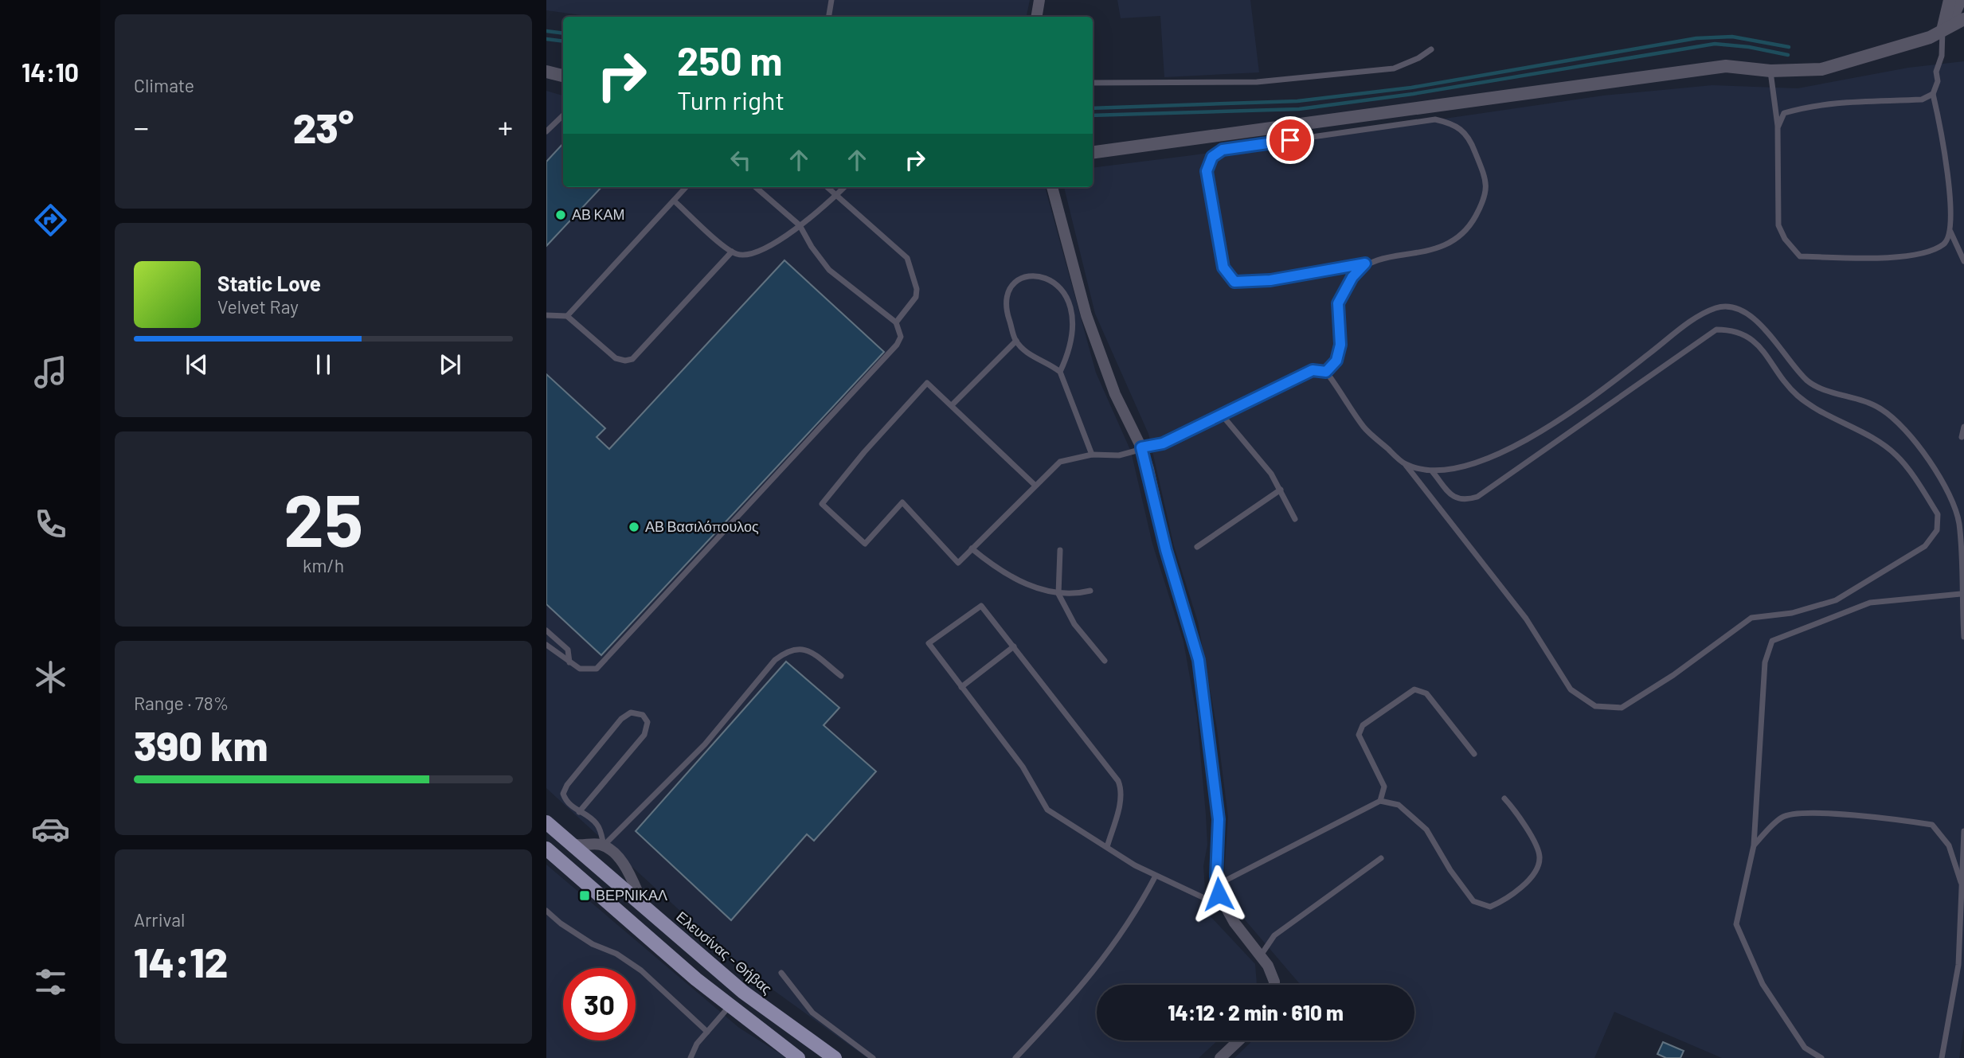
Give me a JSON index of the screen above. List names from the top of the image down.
{
  "streets": {
    "main road": ["Ελευσίνας - Θήβας"]
  },
  "places": {
    "other": ["ΑΒ ΚΑΜ", "ΑΒ Βασιλόπουλος"],
    "transit": ["ΒΕΡΝΙΚΑΛ"]
  },
  "page": {
    "tabs": "14:10",
    "tile": [
      "Climate",
      ["25", "km/h"],
      ["Range · 78%", "390 km"],
      ["Arrival", "14:12"]
    ],
    "turn": ["250 m", "Turn right"],
    "heat": ["−", "23°", "+"],
    "song": ["Static Love", "Velvet Ray"],
    "limit": "30",
    "trip": "14:12 · 2 min · 610 m"
  }
}
